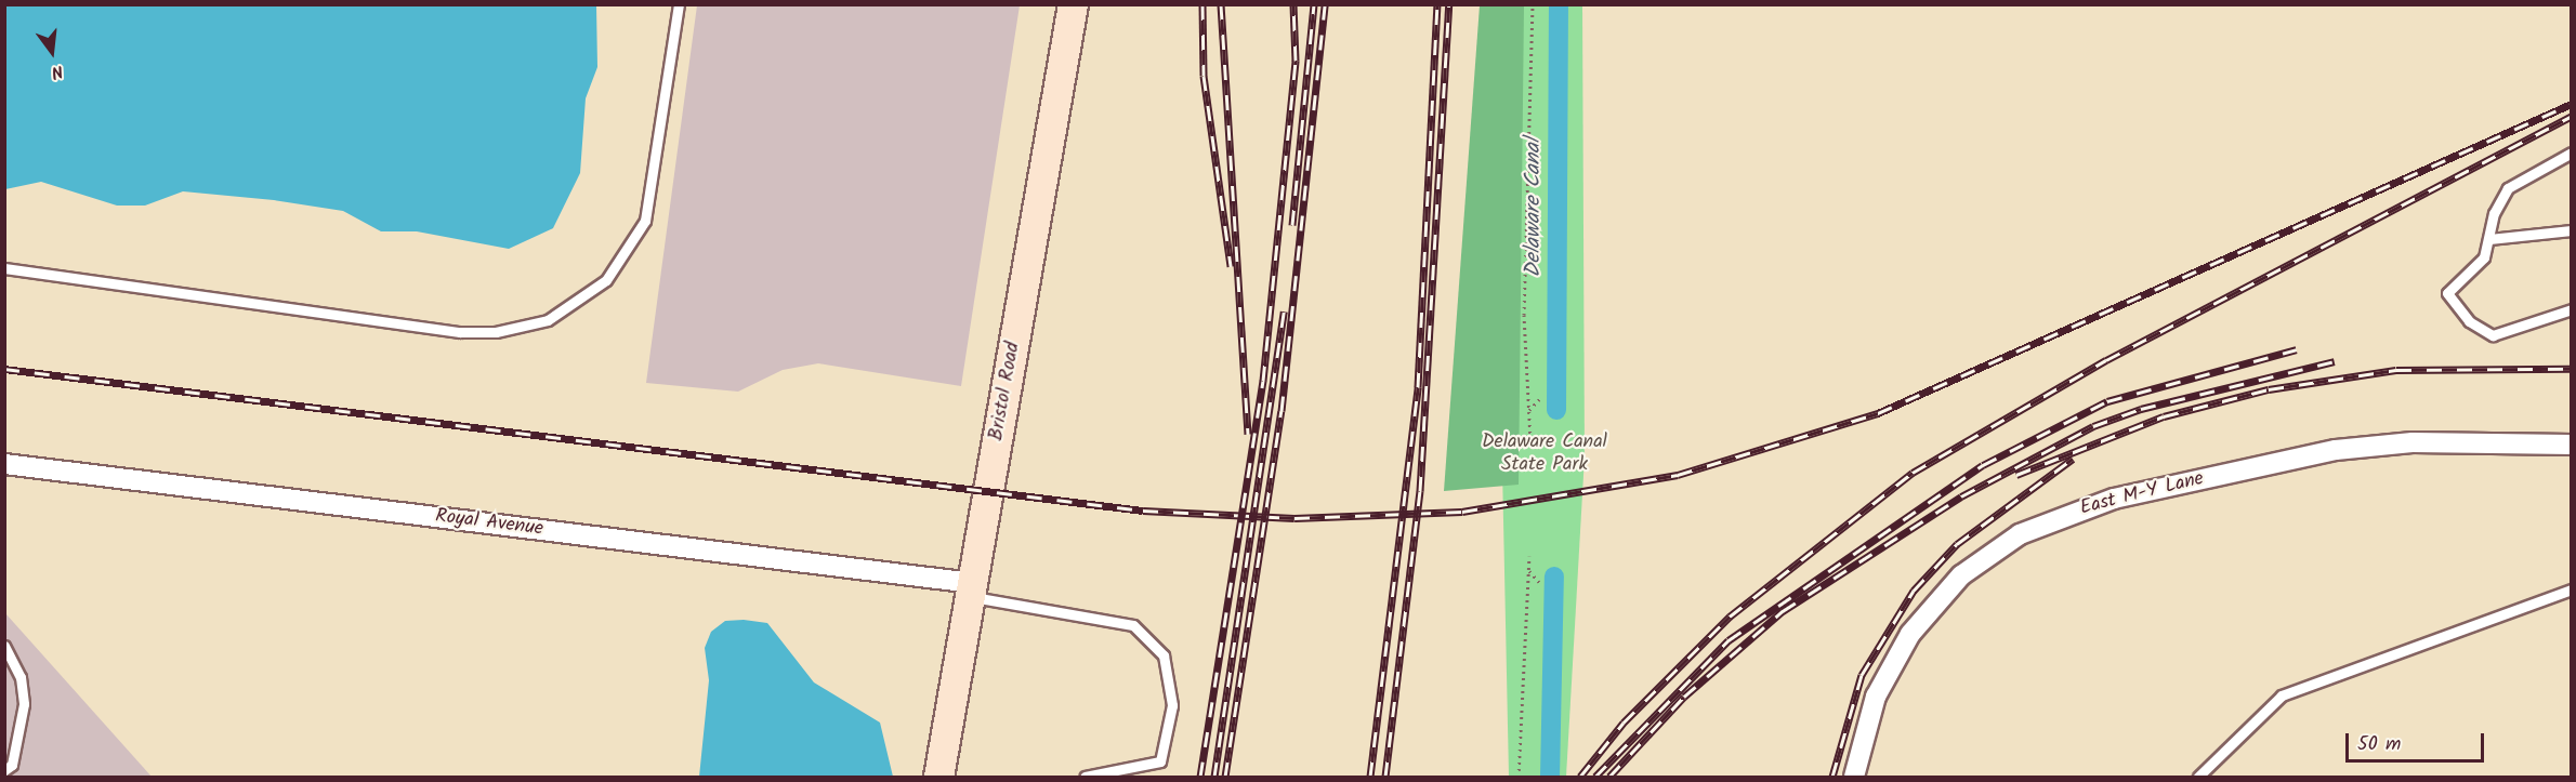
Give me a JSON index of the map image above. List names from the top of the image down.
{
  "streets": {
    "main road": ["Bristol Road"],
    "street": ["East M-Y Lane", "Royal Avenue"]
  },
  "crossings": [
    ["Bristol Road", "Royal Avenue"]
  ],
  "water": ["Delaware Canal"],
  "parks": ["Delaware Canal State Park"],
  "scale_bar": "50 m",
  "north": "bottom"
}
